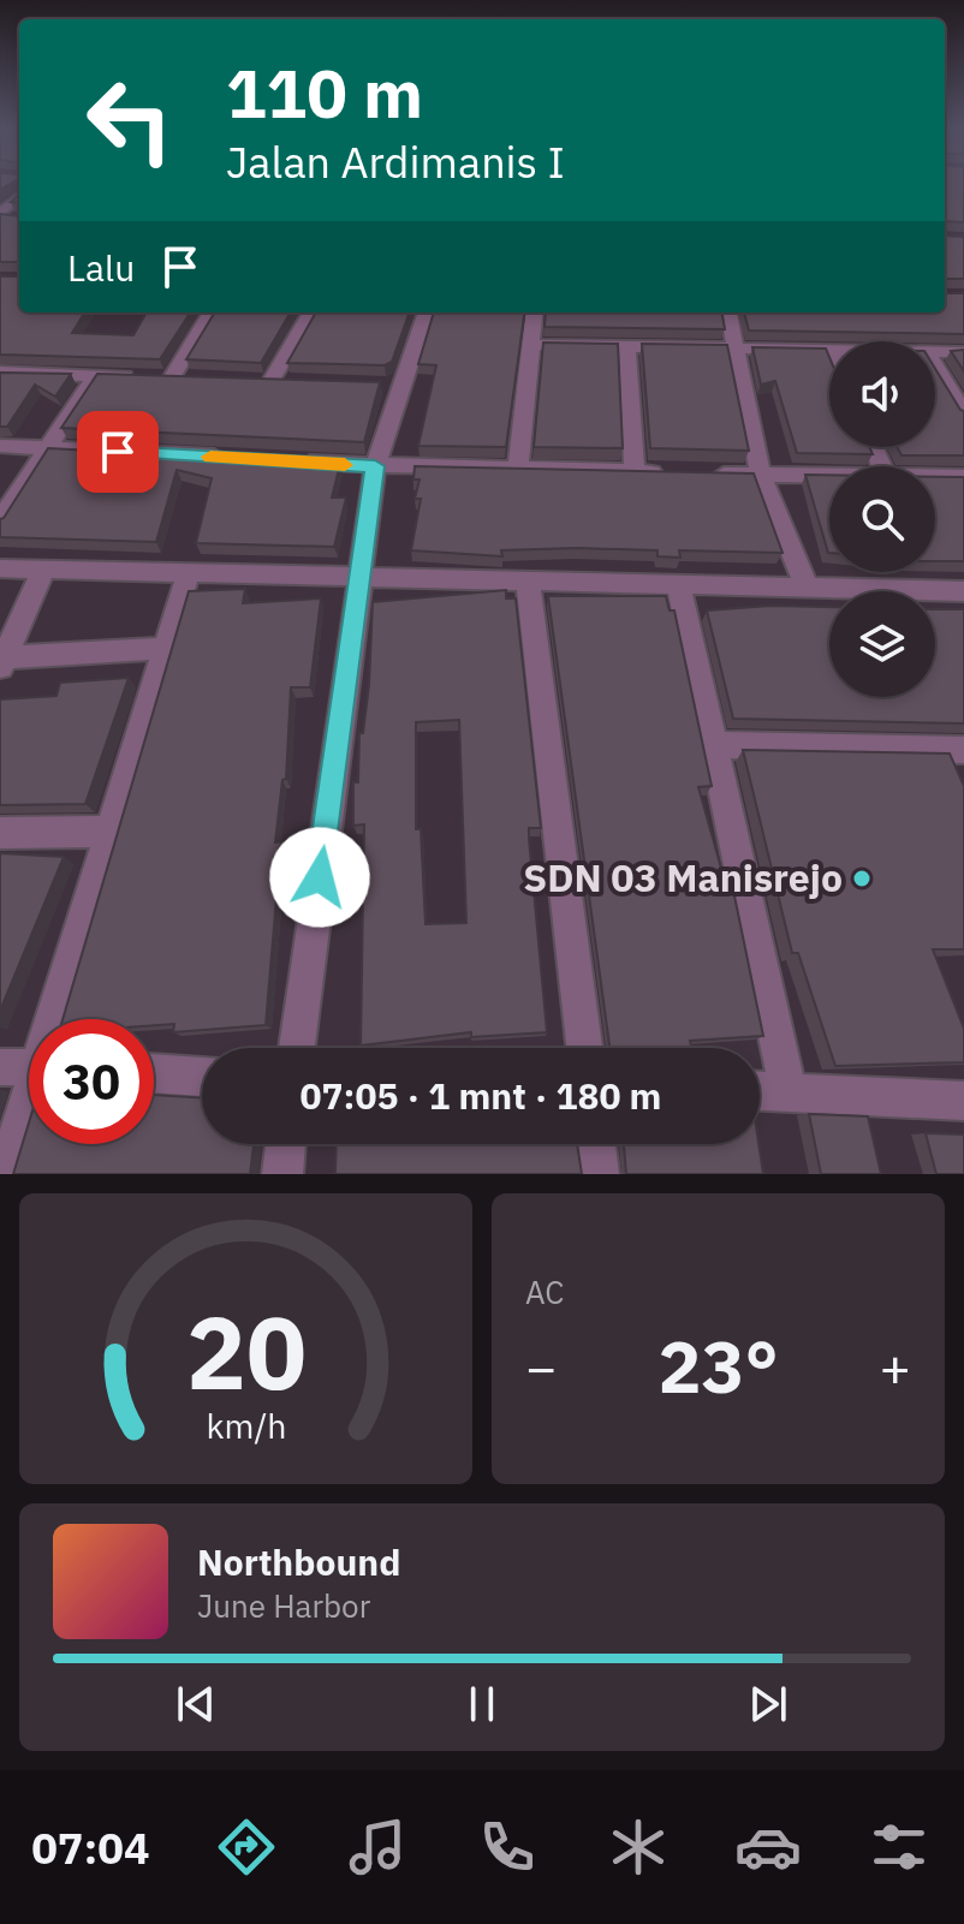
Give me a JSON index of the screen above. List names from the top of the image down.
{
  "places": ["SDN 03 Manisrejo"],
  "page": {
    "turn": ["110 m", "Jalan Ardimanis I"],
    "then": "Lalu",
    "limit": "30",
    "trip": "07:05 · 1 mnt · 180 m",
    "tile": "AC",
    "heat": ["−", "23°", "+"],
    "song": ["Northbound", "June Harbor"],
    "tabs": "07:04",
    "gauge": ["20", "km/h"]
  }
}
